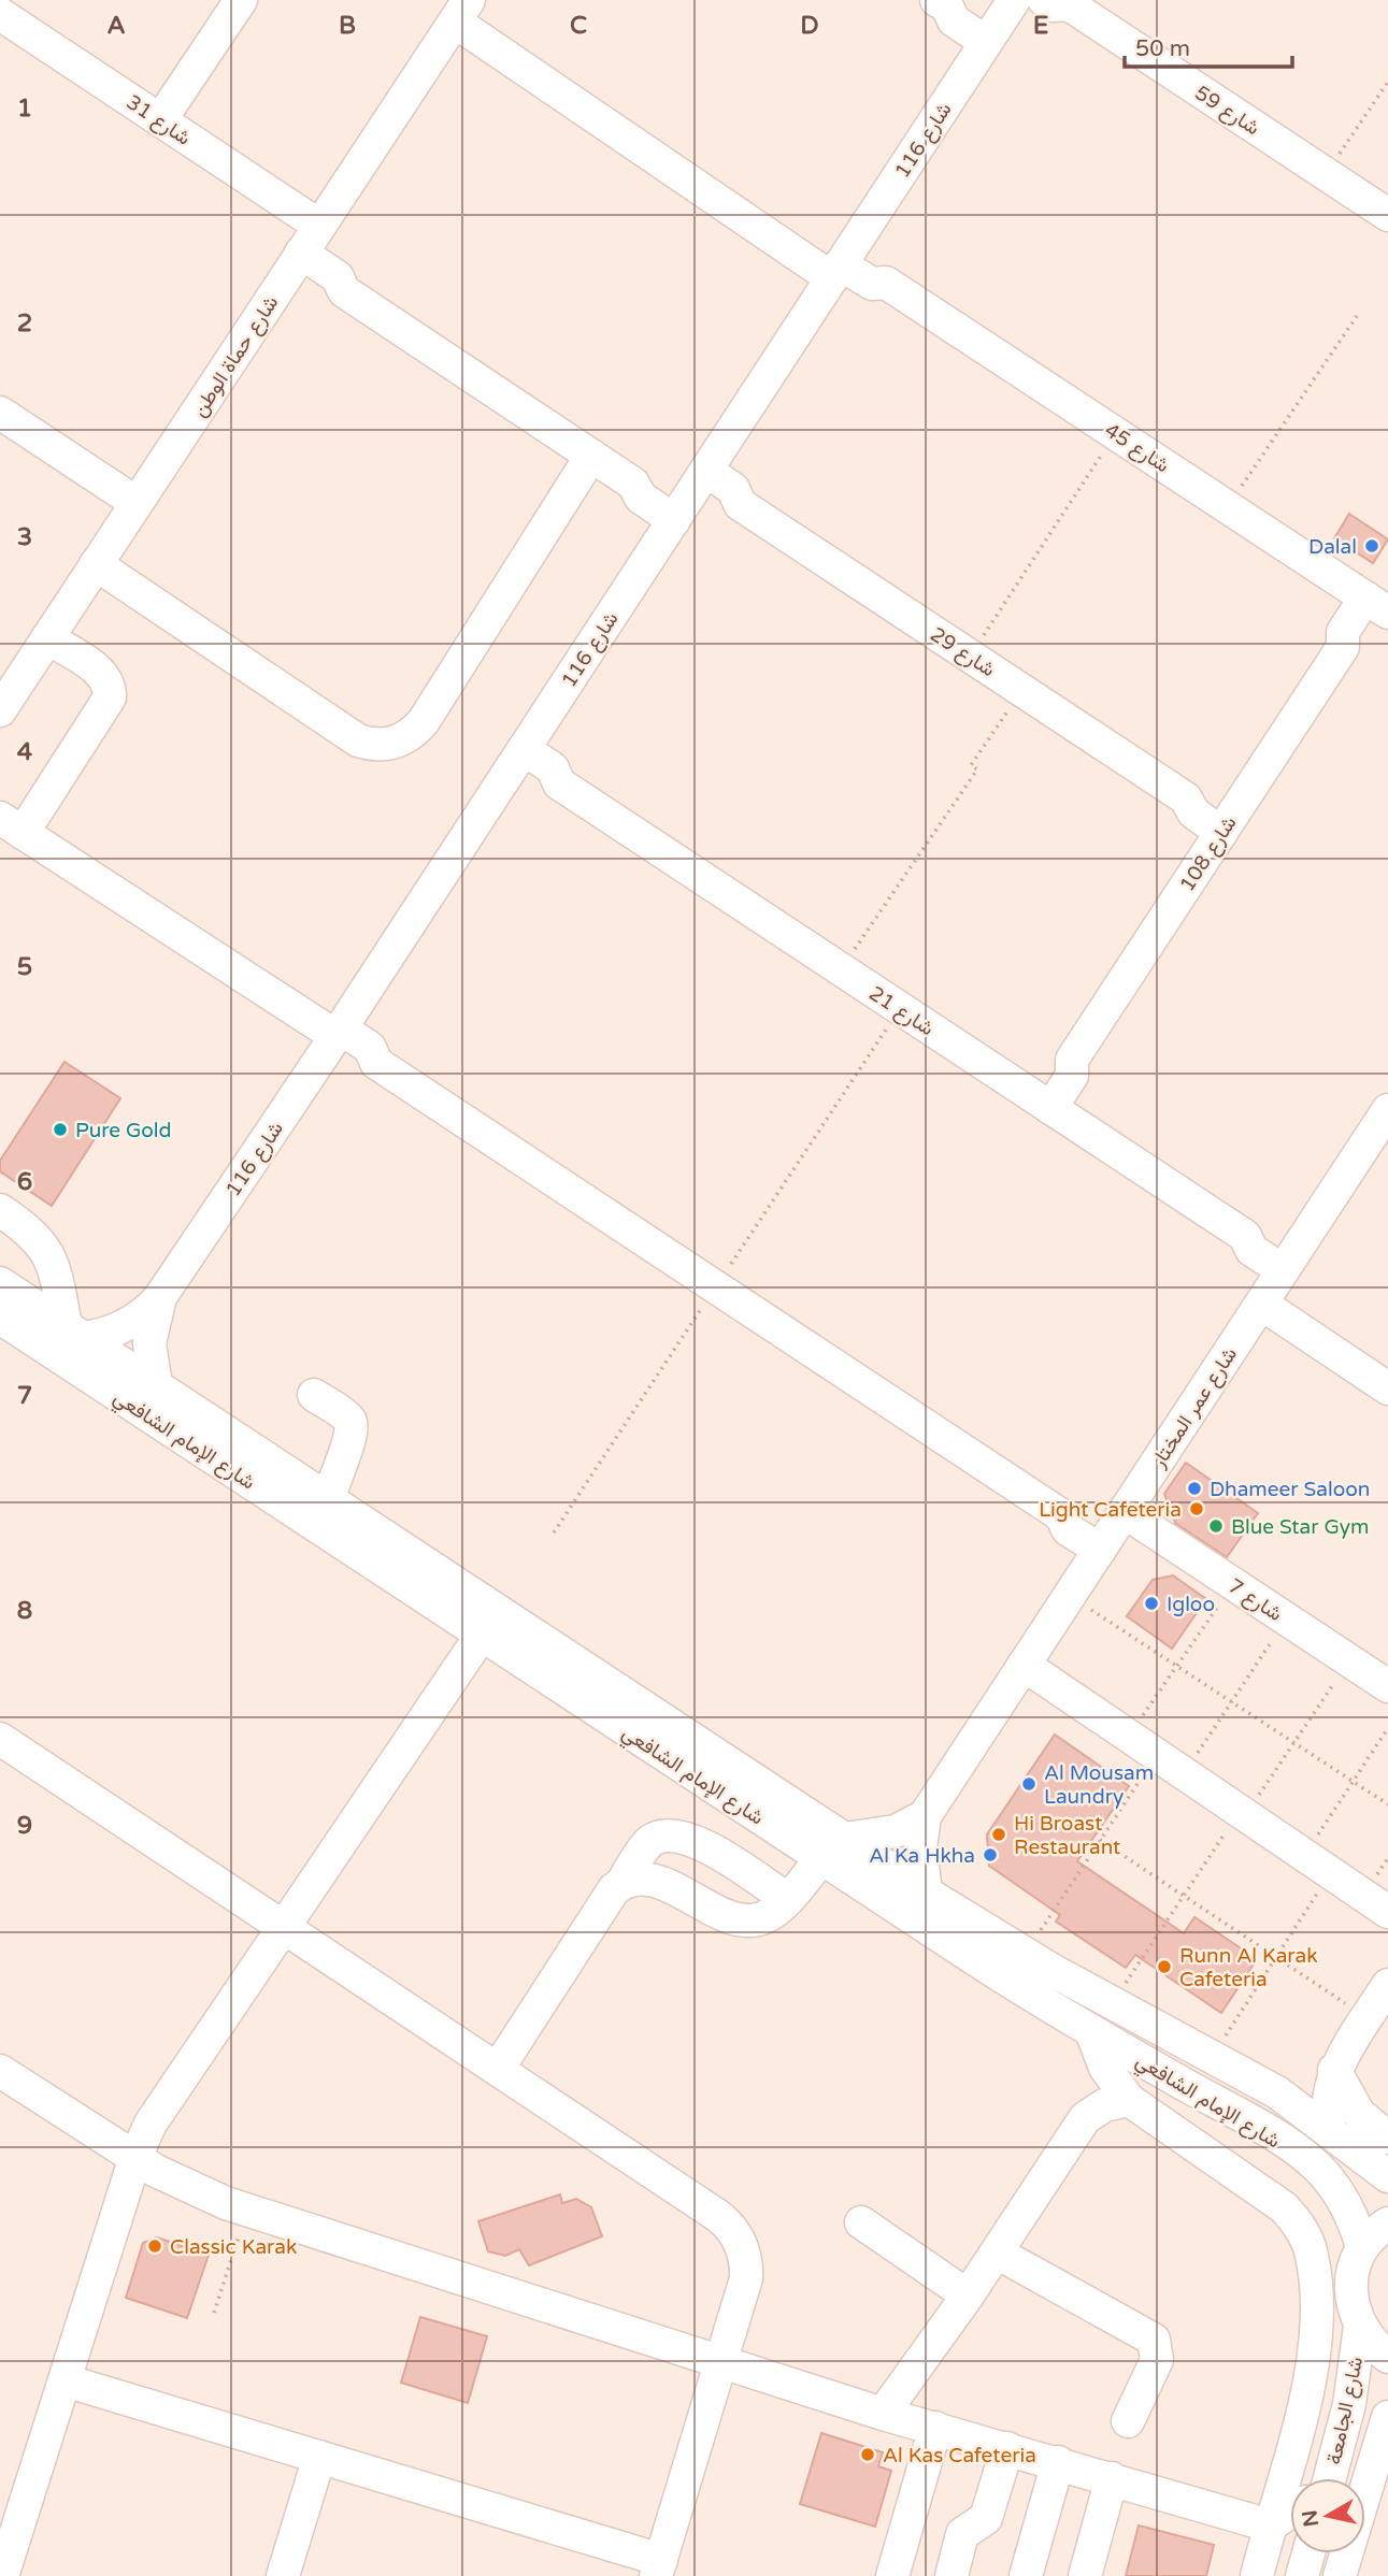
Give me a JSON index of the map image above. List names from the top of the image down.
{
  "streets": {
    "street": [
      "شارع 59",
      "شارع 31",
      "شارع 116",
      "شارع حماة الوطن",
      "شارع 45",
      "شارع 29",
      "شارع 108",
      "شارع 21",
      "شارع عمر المختار",
      "شارع الإمام الشافعي",
      "شارع 7",
      "شارع الجامعة"
    ]
  },
  "crossings": [
    ["شارع 31", "شارع حماة الوطن"],
    ["شارع 116", "شارع 45"],
    ["شارع 116", "شارع 29"],
    ["شارع 116", "شارع 21"],
    ["شارع 116", "شارع الإمام الشافعي"],
    ["شارع 116", "شارع 7"],
    ["شارع حماة الوطن", "شارع 45"],
    ["شارع 45", "شارع 108"],
    ["شارع 29", "شارع 108"],
    ["شارع 108", "شارع 21"],
    ["شارع 21", "شارع عمر المختار"],
    ["شارع عمر المختار", "شارع الإمام الشافعي"],
    ["شارع عمر المختار", "شارع 7"]
  ],
  "places": [
    "Dalal",
    "Pure Gold",
    "Dhameer Saloon",
    "Light Cafeteria",
    "Blue Star Gym",
    "Igloo",
    "Al Mousam Laundry",
    "Hi Broast Restaurant",
    "Al Ka Hkha",
    "Runn Al Karak Cafeteria",
    "Classic Karak",
    "Al Kas Cafeteria"
  ],
  "scale_bar": "50 m",
  "north": "left",
  "grid": {
    "columns": [
      "A",
      "B",
      "C",
      "D",
      "E"
    ],
    "rows": [
      "1",
      "2",
      "3",
      "4",
      "5",
      "6",
      "7",
      "8",
      "9"
    ]
  }
}
